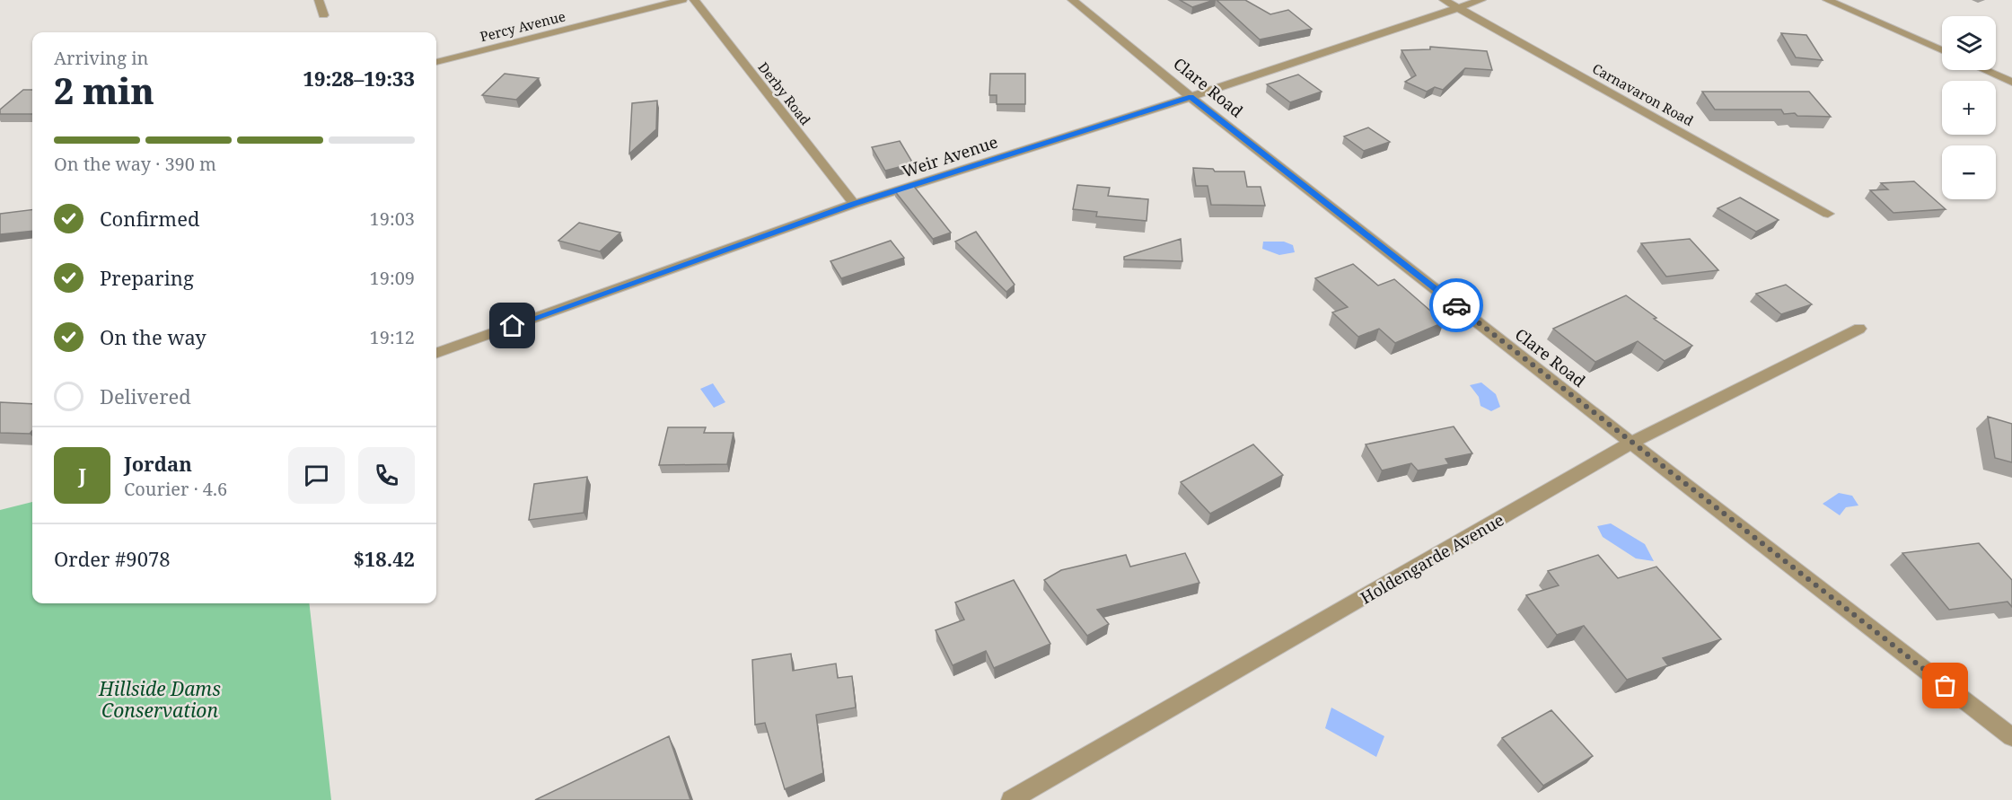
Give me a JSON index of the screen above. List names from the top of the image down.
{
  "streets": {
    "street": [
      "Percy Avenue",
      "Clare Road",
      "Derby Road",
      "Carnavaron Road",
      "Weir Avenue",
      "Holdengarde Avenue"
    ]
  },
  "crossings": [
    ["Clare Road", "Weir Avenue"],
    ["Clare Road", "Holdengarde Avenue"],
    ["Derby Road", "Weir Avenue"],
    ["Carnavaron Road", "Weir Avenue"]
  ],
  "parks": ["Hillside Dams Conservation"],
  "page": {
    "map_buttons": ["+", "−"],
    "heading": ["2 min", "Arriving in", "19:28–19:33"],
    "panel": [
      "Jordan",
      "Courier · 4.6",
      "Order #9078",
      "$18.42"
    ],
    "bar": "On the way · 390 m",
    "list": [
      ["Confirmed", "19:03"],
      ["Preparing", "19:09"],
      ["On the way", "19:12"],
      "Delivered"
    ],
    "round": "J"
  }
}
